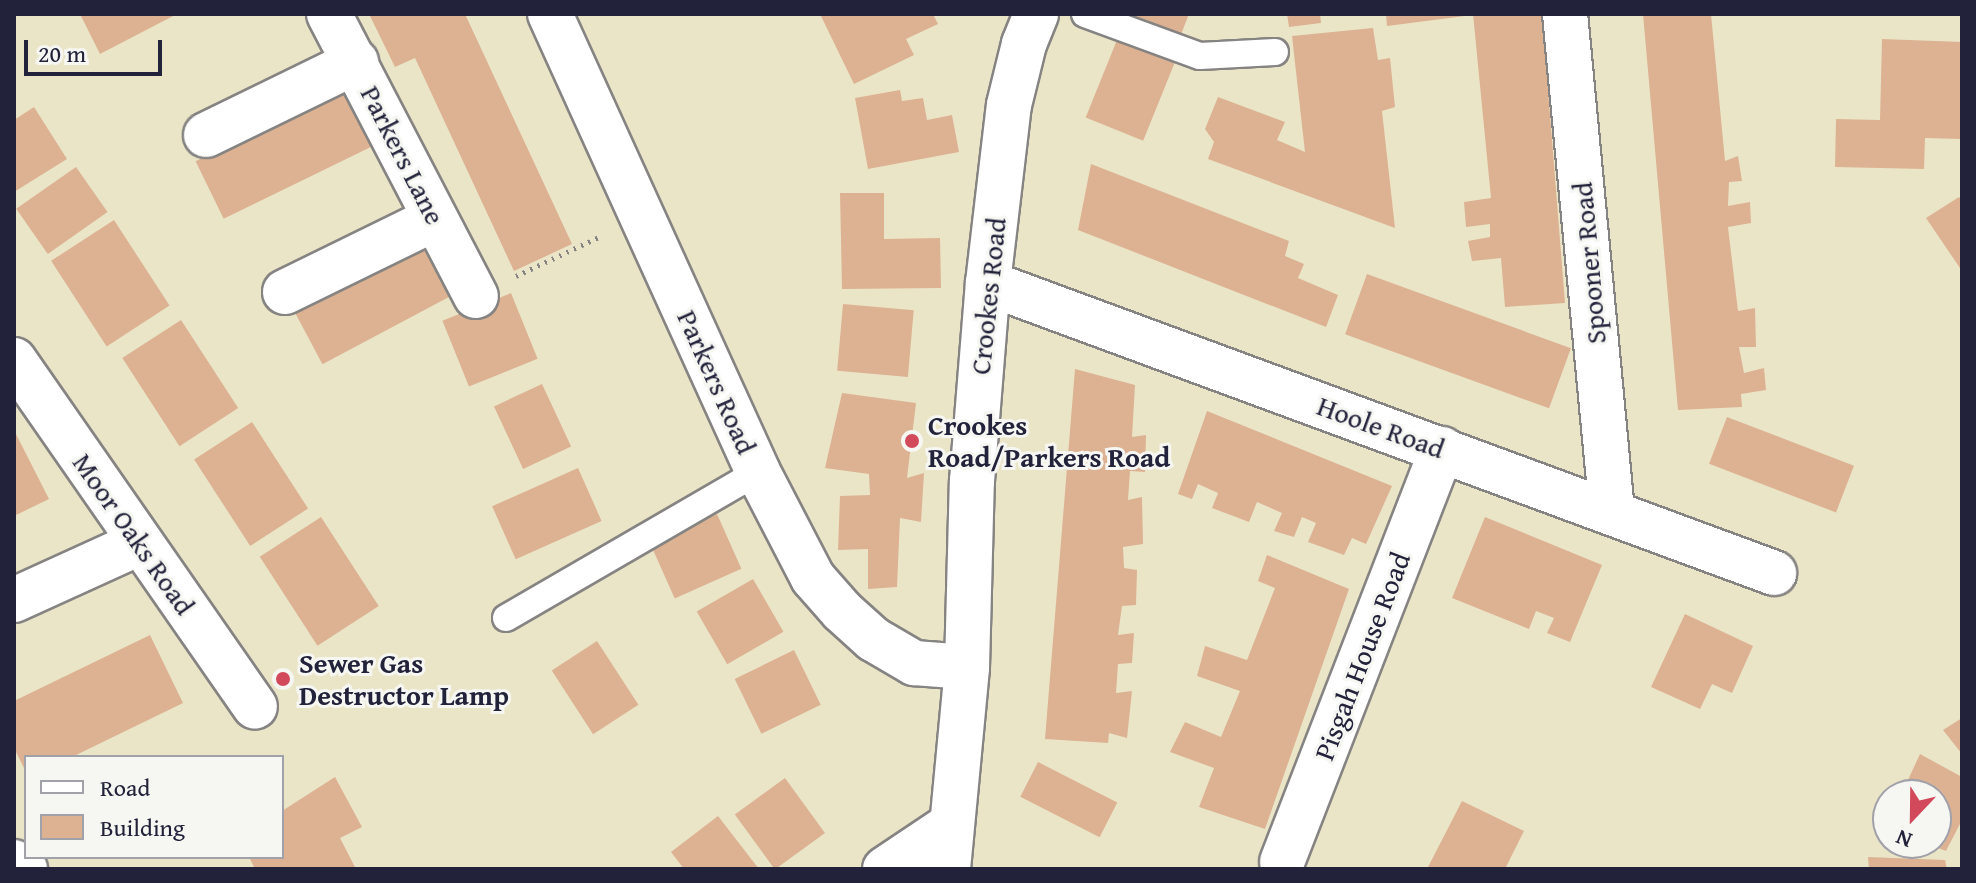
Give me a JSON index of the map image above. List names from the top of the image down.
{
  "streets": {
    "street": [
      "Parkers Lane",
      "Spooner Road",
      "Crookes Road",
      "Parkers Road",
      "Hoole Road",
      "Moor Oaks Road",
      "Pisgah House Road"
    ]
  },
  "crossings": [
    ["Spooner Road", "Hoole Road"],
    ["Crookes Road", "Parkers Road"],
    ["Crookes Road", "Hoole Road"],
    ["Hoole Road", "Pisgah House Road"]
  ],
  "places": ["Crookes Road/Parkers Road", "Sewer Gas Destructor Lamp"],
  "legend": ["Road", "Building"],
  "scale_bar": "20 m",
  "north": "bottom"
}
